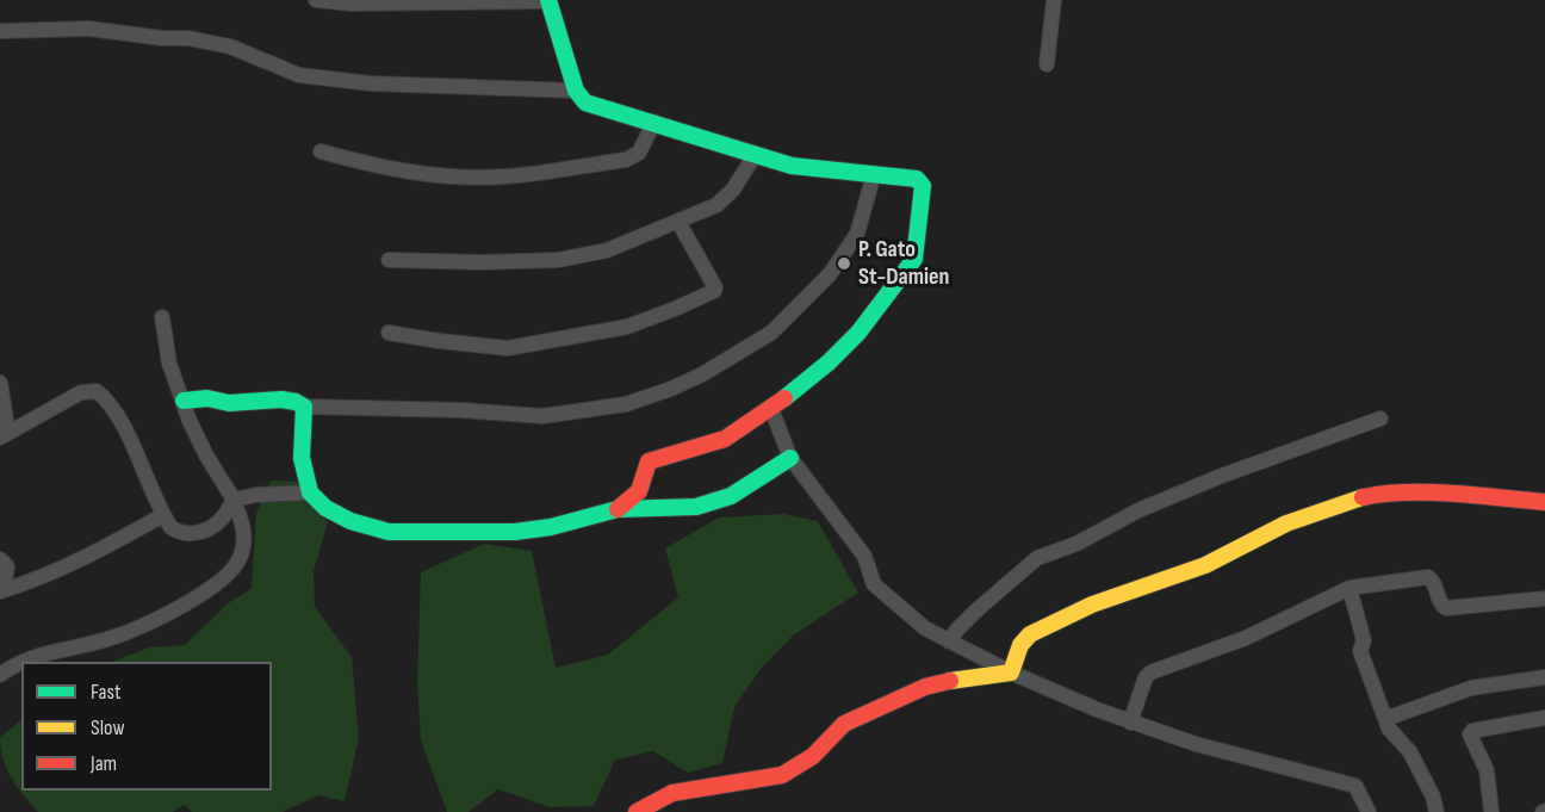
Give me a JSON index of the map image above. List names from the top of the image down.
{
  "places": ["P. Gato St-Damien"],
  "legend": ["Fast", "Slow", "Jam"]
}
